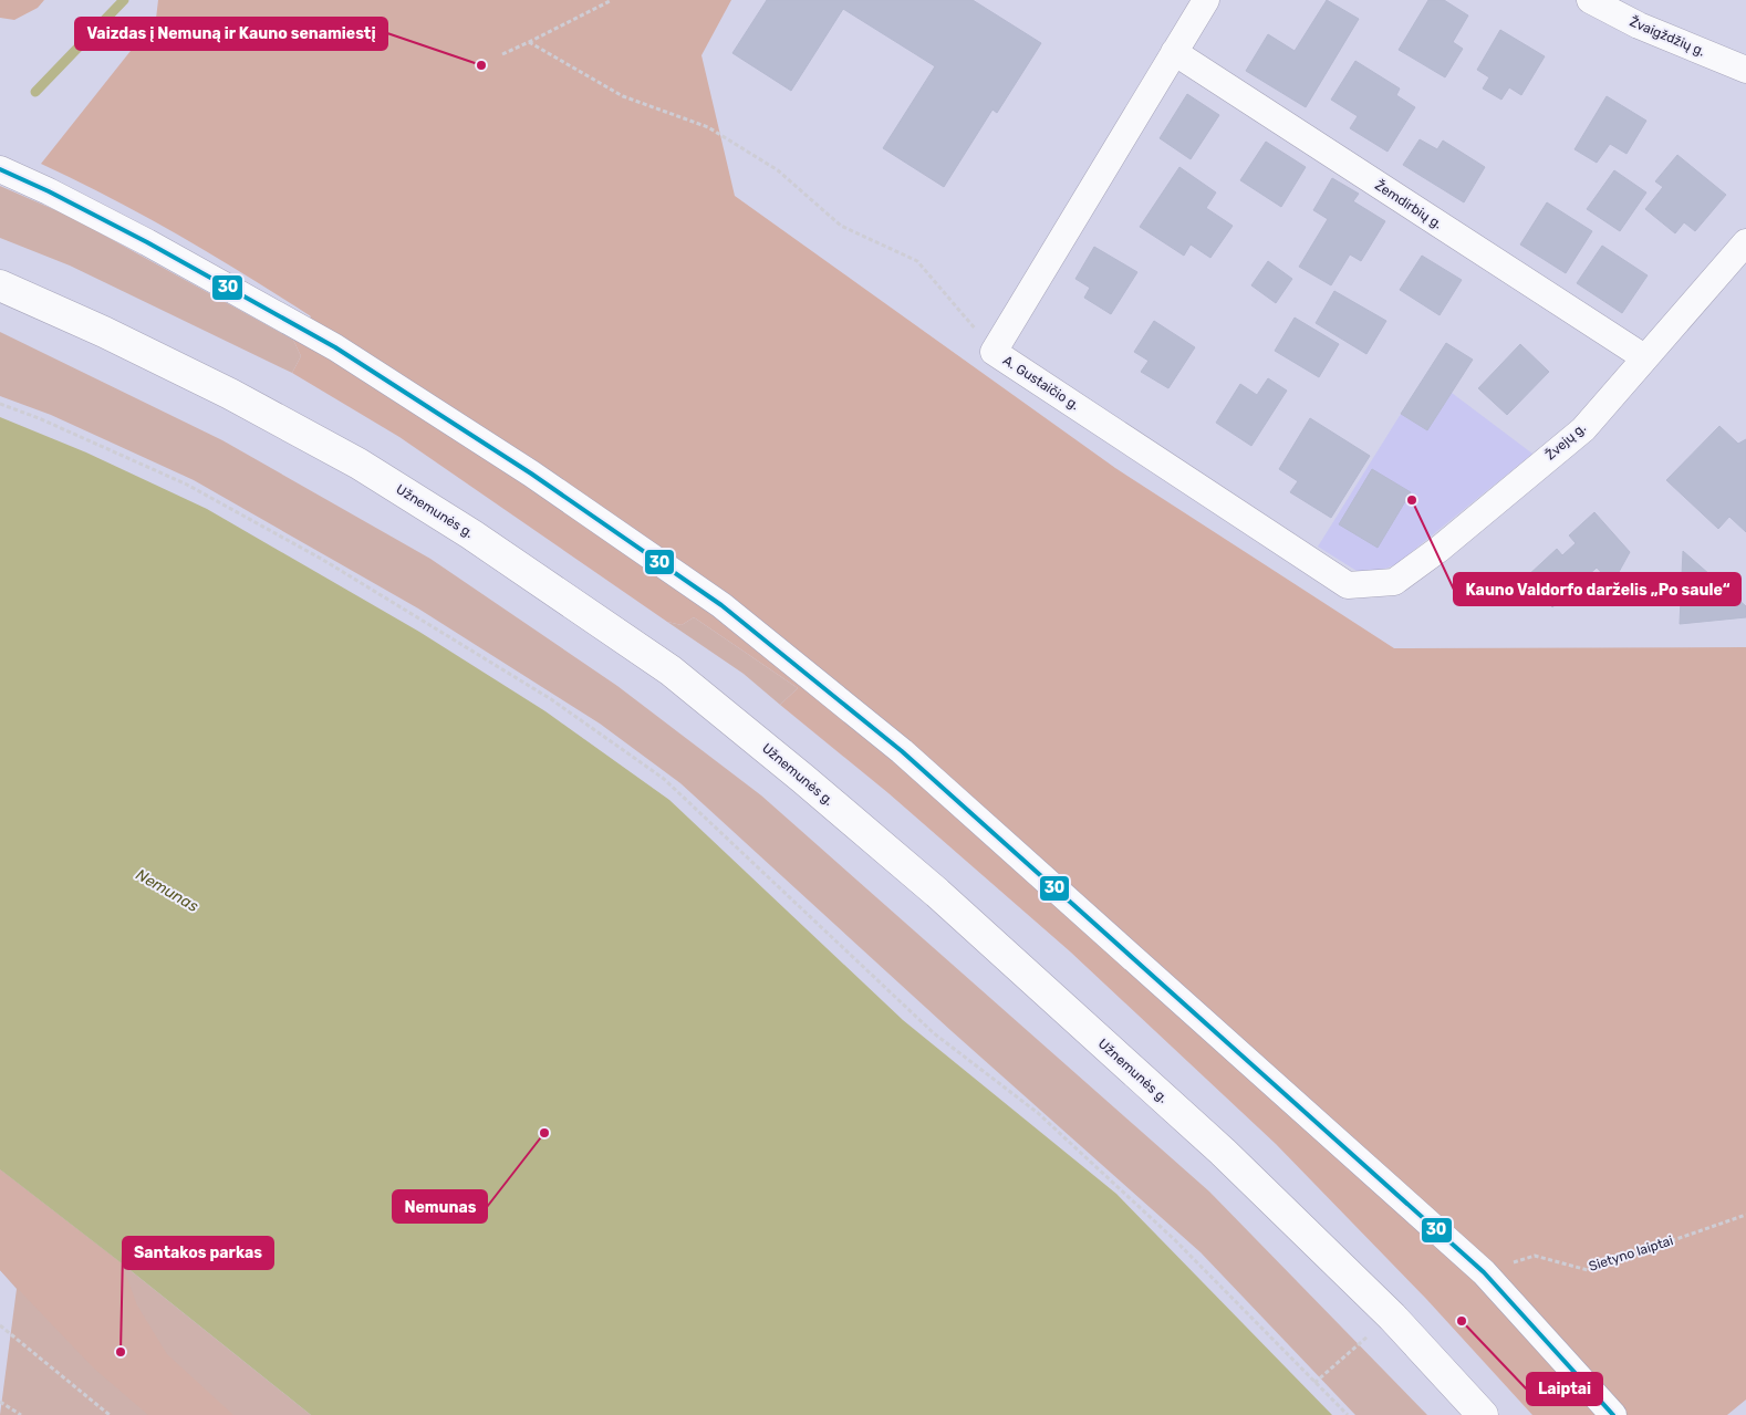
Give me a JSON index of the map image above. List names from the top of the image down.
{
  "streets": {
    "main road": ["Užnemunės g."],
    "street": [
      "Žvaigždžių g.",
      "Žemdirbių g.",
      "A. Gustaičio g.",
      "Žvejų g."
    ],
    "path": ["Sietyno laiptai"]
  },
  "crossings": [
    ["Žemdirbių g.", "A. Gustaičio g."],
    ["Žemdirbių g.", "Žvejų g."],
    ["A. Gustaičio g.", "Žvejų g."]
  ],
  "water": ["Nemunas"],
  "places": [
    "Vaizdas į Nemuną ir Kauno senamiestį",
    "Kauno Valdorfo darželis „Po saule“",
    "Nemunas",
    "Laiptai",
    "Santakos parkas"
  ],
  "lines": ["transit line 30"]
}
